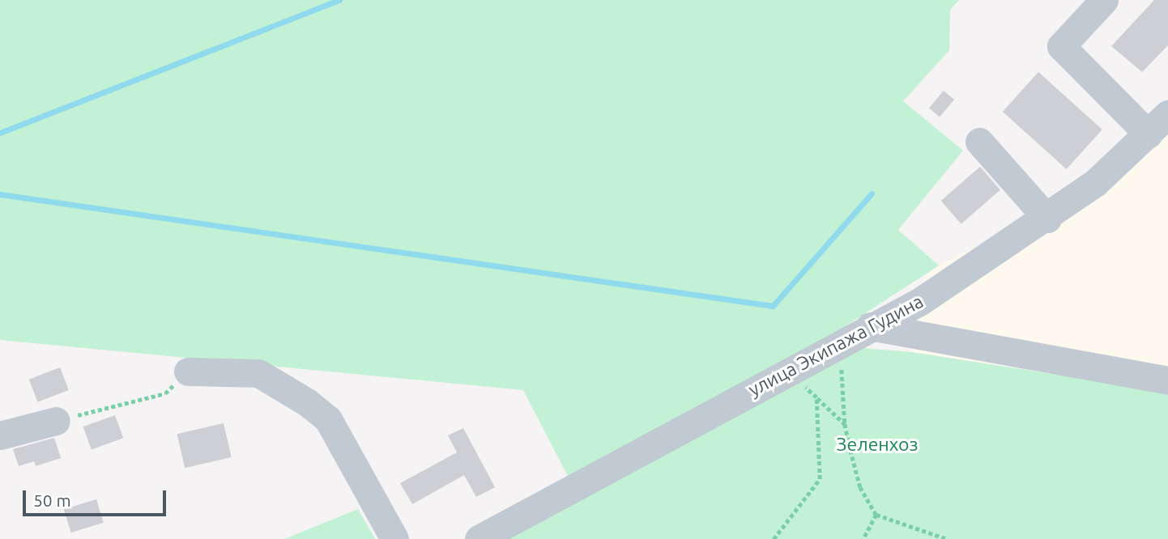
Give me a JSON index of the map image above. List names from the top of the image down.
{
  "streets": {
    "street": ["улица Экипажа Гудина"]
  },
  "parks": ["Зеленхоз"],
  "scale_bar": "50 m"
}
